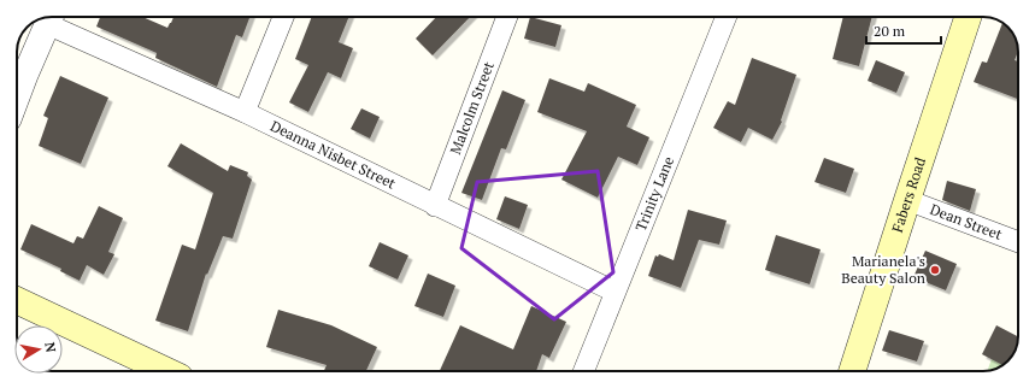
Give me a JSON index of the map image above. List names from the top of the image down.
{
  "streets": {
    "main road": ["Fabers Road"],
    "street": [
      "Malcolm Street",
      "Deanna Nisbet Street",
      "Trinity Lane",
      "Dean Street"
    ]
  },
  "crossings": [
    ["Malcolm Street", "Deanna Nisbet Street"],
    ["Deanna Nisbet Street", "Trinity Lane"],
    ["Fabers Road", "Dean Street"]
  ],
  "places": ["Marianela's Beauty Salon"],
  "scale_bar": "20 m",
  "north": "right"
}
